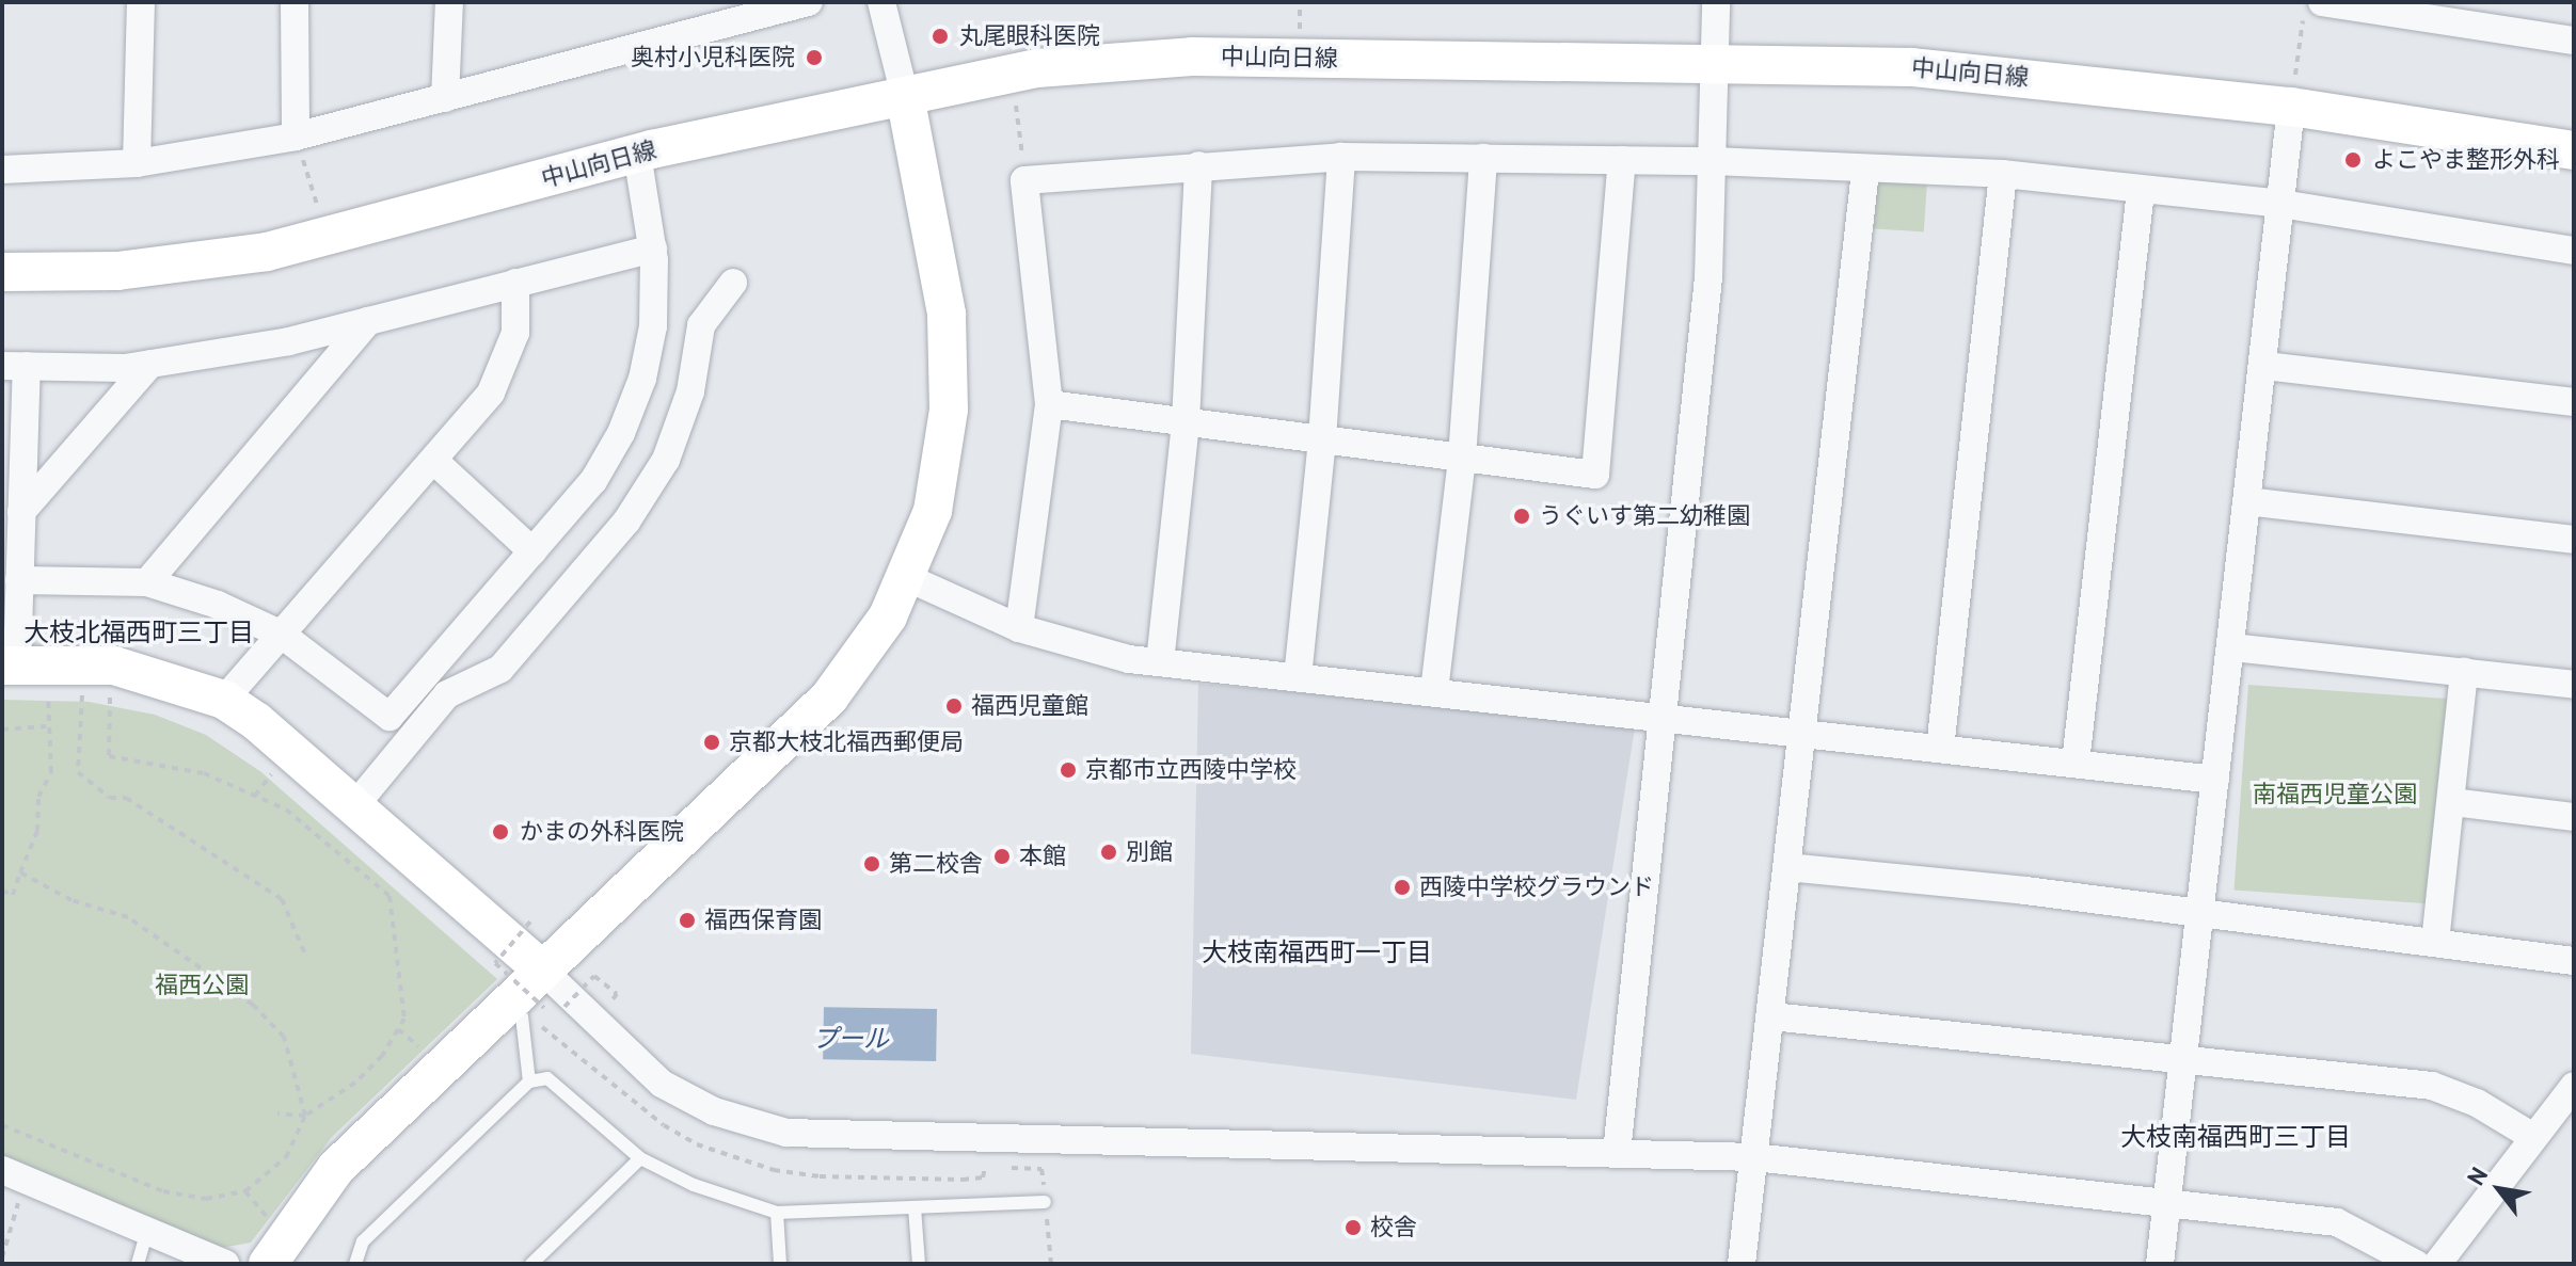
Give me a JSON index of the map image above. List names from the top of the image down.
{
  "streets": {
    "main road": ["中山向日線"]
  },
  "districts": ["大枝北福西町三丁目", "大枝南福西町一丁目", "大枝南福西町三丁目"],
  "water": ["プール"],
  "parks": ["南福西児童公園", "福西公園"],
  "places": [
    "丸尾眼科医院",
    "奥村小児科医院",
    "よこやま整形外科",
    "うぐいす第二幼稚園",
    "福西児童館",
    "京都大枝北福西郵便局",
    "京都市立西陵中学校",
    "かまの外科医院",
    "別館",
    "本館",
    "第二校舎",
    "西陵中学校グラウンド",
    "福西保育園",
    "校舎"
  ],
  "north": "top left"
}
